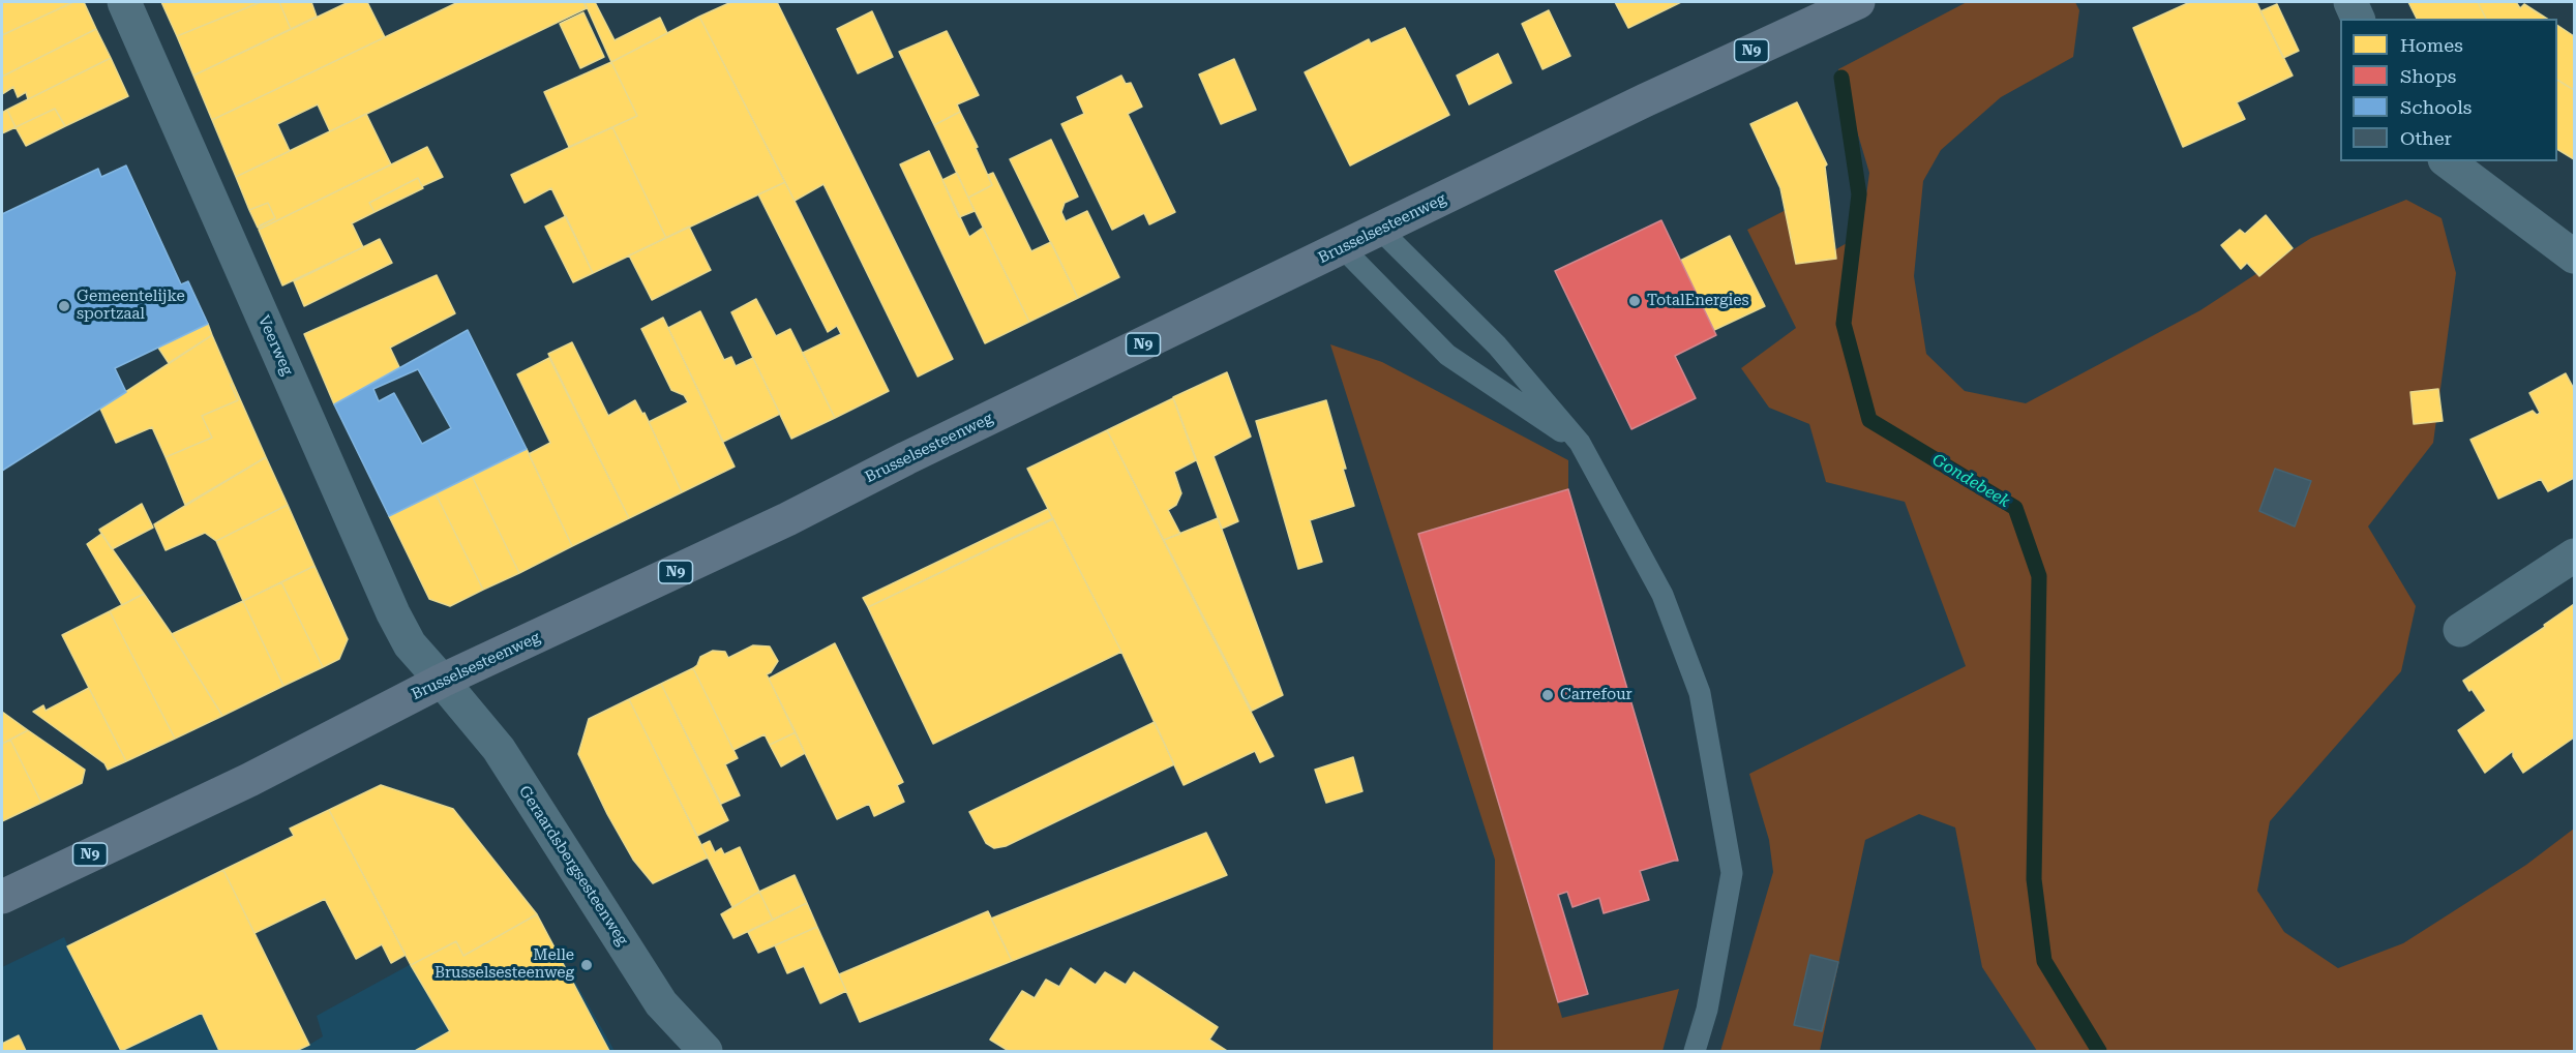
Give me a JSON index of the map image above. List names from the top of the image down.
{
  "streets": {
    "main road": ["N9", "Brusselsesteenweg"],
    "street": ["Veerweg", "Geraardsbergsesteenweg"]
  },
  "crossings": [
    ["Brusselsesteenweg", "Veerweg"],
    ["Brusselsesteenweg", "Geraardsbergsesteenweg"],
    ["Veerweg", "Geraardsbergsesteenweg"]
  ],
  "water": ["Gondebeek"],
  "places": [
    "TotalEnergies",
    "Gemeentelijke sportzaal",
    "Carrefour",
    "Melle Brusselsesteenweg"
  ],
  "legend": [
    "Homes",
    "Shops",
    "Schools",
    "Other"
  ]
}
